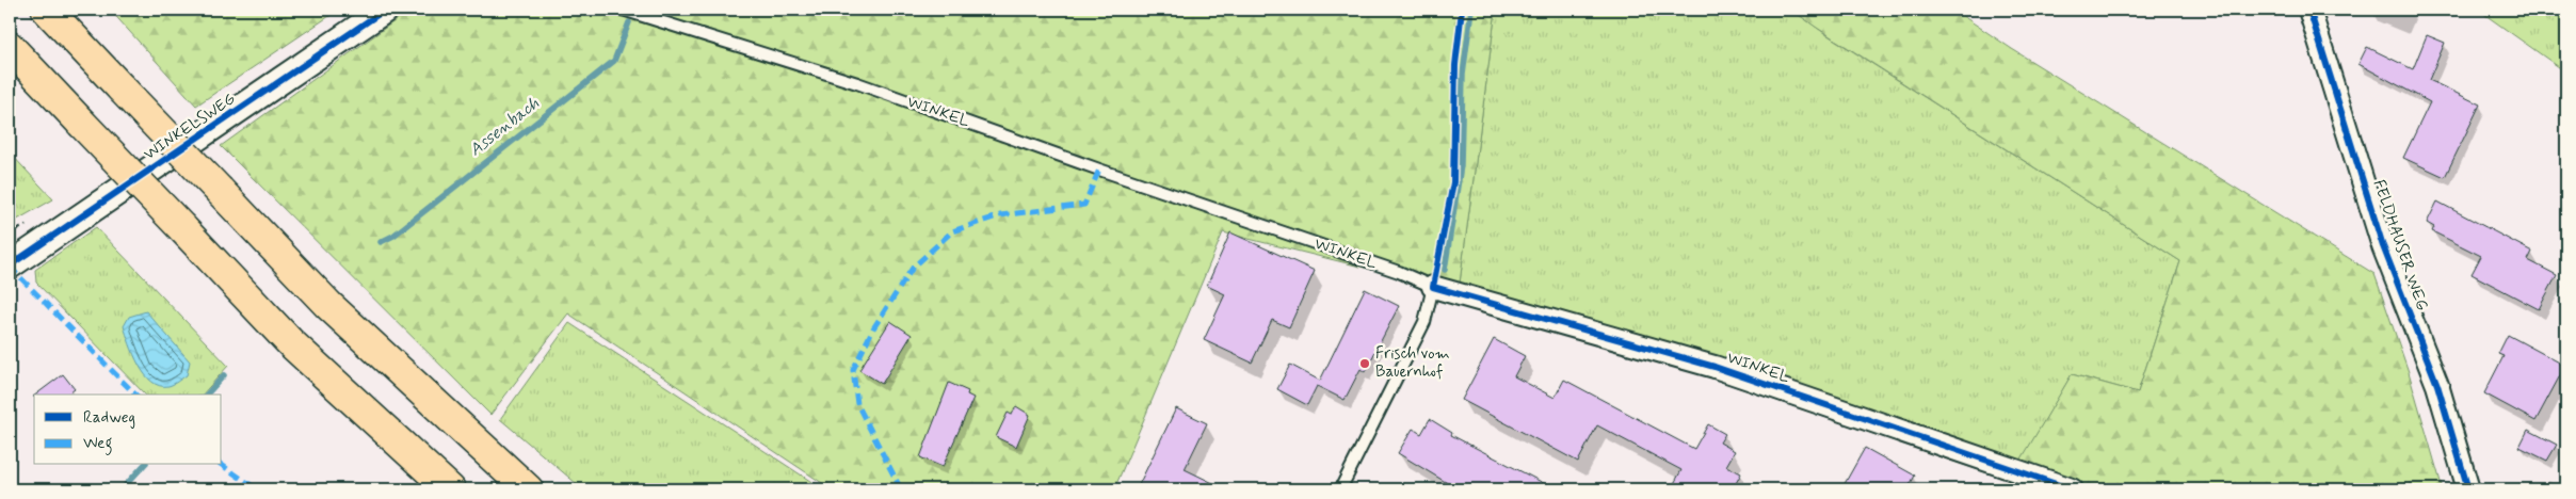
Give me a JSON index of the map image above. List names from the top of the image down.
{
  "streets": {
    "street": ["WINKEL", "WINKELSWEG", "FELDHAUSER WEG"]
  },
  "water": ["Assenbach"],
  "places": ["Frisch vom Bauernhof"],
  "legend": ["Radweg", "Weg"]
}
